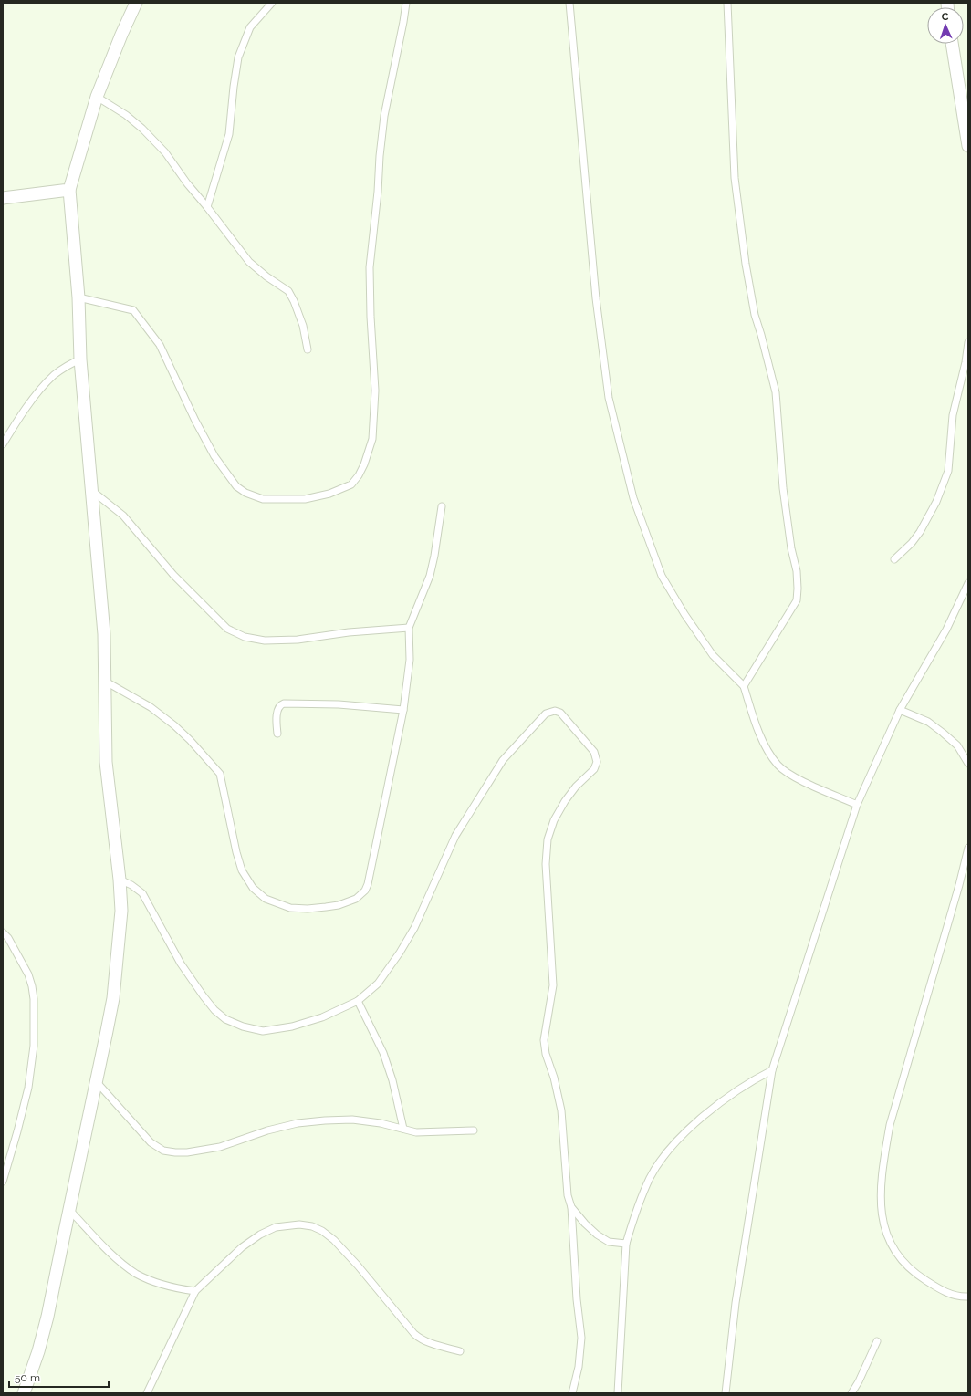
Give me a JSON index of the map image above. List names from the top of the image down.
{
  "scale_bar": "50 m",
  "north": "top"
}
